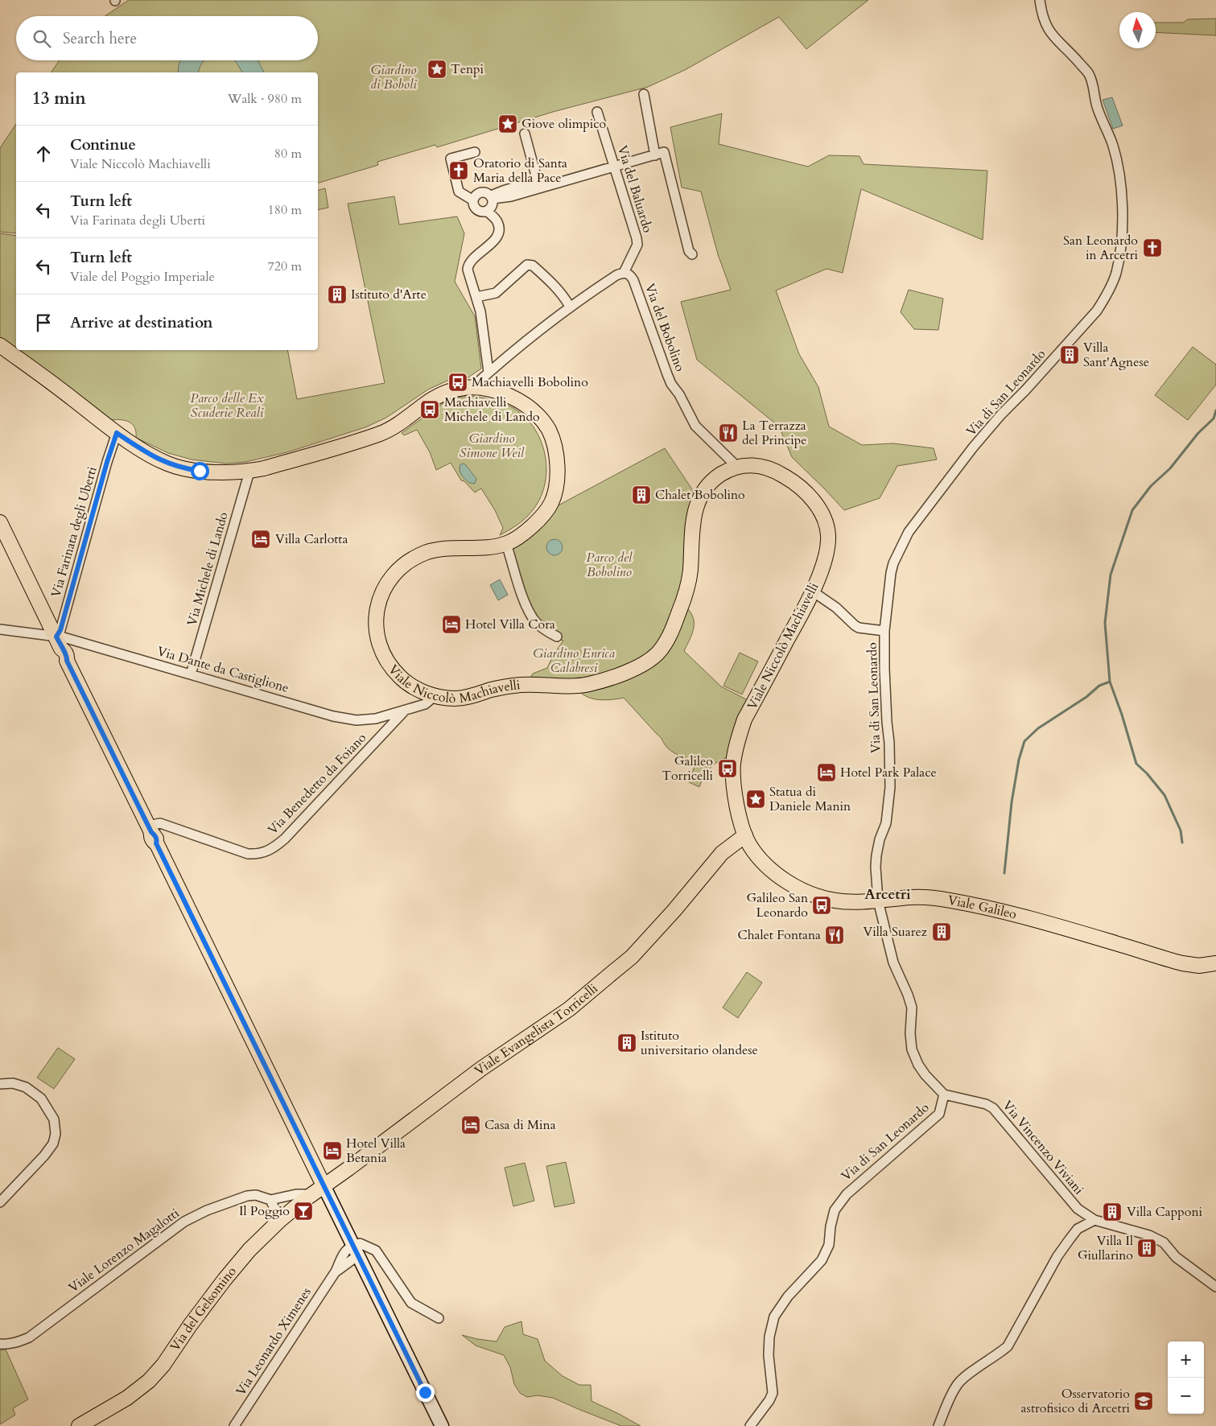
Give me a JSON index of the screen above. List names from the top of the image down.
{
  "streets": {
    "main road": [
      "Viale Niccolò Machiavelli",
      "Viale Galileo",
      "Viale Evangelista Torricelli",
      "Via del Gelsomino"
    ],
    "street": [
      "Via del Baluardo",
      "Via del Bobolino",
      "Via di San Leonardo",
      "Via Farinata degli Uberti",
      "Via Michele di Lando",
      "Via Dante da Castiglione",
      "Via Benedetto da Foiano",
      "Via Vincenzo Viviani",
      "Viale Lorenzo Magalotti",
      "Via Leonardo Ximenes"
    ]
  },
  "crossings": [
    ["Via del Baluardo", "Via del Bobolino"],
    ["Via del Bobolino", "Viale Niccolò Machiavelli"],
    ["Via di San Leonardo", "Viale Galileo"],
    ["Via di San Leonardo", "Via Vincenzo Viviani"],
    ["Via Farinata degli Uberti", "Viale Niccolò Machiavelli"],
    ["Via Farinata degli Uberti", "Via Dante da Castiglione"],
    ["Via Michele di Lando", "Viale Niccolò Machiavelli"],
    ["Via Michele di Lando", "Via Dante da Castiglione"],
    ["Viale Niccolò Machiavelli", "Via Dante da Castiglione"],
    ["Viale Niccolò Machiavelli", "Viale Galileo"],
    ["Viale Niccolò Machiavelli", "Viale Evangelista Torricelli"],
    ["Via Dante da Castiglione", "Via Benedetto da Foiano"],
    ["Viale Galileo", "Viale Evangelista Torricelli"],
    ["Viale Evangelista Torricelli", "Via del Gelsomino"],
    ["Viale Lorenzo Magalotti", "Via del Gelsomino"]
  ],
  "districts": ["Arcetri"],
  "parks": [
    "Giardino di Boboli",
    "Parco delle Ex Scuderie Reali",
    "Giardino Simone Weil",
    "Parco del Bobolino",
    "Giardino Enrica Calabresi"
  ],
  "places": {
    "place": ["Tenpi", "Giove olimpico", "Statua di Daniele Manin"],
    "church": ["Oratorio di Santa Maria della Pace", "San Leonardo in Arcetri"],
    "building": [
      "Istituto d'Arte",
      "Villa Sant'Agnese",
      "Chalet Bobolino",
      "Villa Suarez",
      "Istituto universitario olandese",
      "Villa Capponi",
      "Villa Il Giullarino"
    ],
    "bus stop": [
      "Machiavelli Bobolino",
      "Machiavelli Michele di Lando",
      "Galileo Torricelli",
      "Galileo San Leonardo"
    ],
    "restaurant": ["La Terrazza del Principe", "Chalet Fontana"],
    "hotel": [
      "Villa Carlotta",
      "Hotel Villa Cora",
      "Hotel Park Palace",
      "Casa di Mina",
      "Hotel Villa Betania"
    ],
    "bar": ["Il Poggio"],
    "school or university": ["Osservatorio astrofisico di Arcetri"]
  },
  "north": "top",
  "page": {
    "search": "Search here",
    "heading": ["13 min", "Walk · 980 m"],
    "list": [
      ["Continue", "Viale Niccolò Machiavelli", "80 m"],
      ["Turn left", "Via Farinata degli Uberti", "180 m"],
      ["Turn left", "Viale del Poggio Imperiale", "720 m"],
      "Arrive at destination"
    ],
    "map_buttons": ["+", "−"]
  }
}
